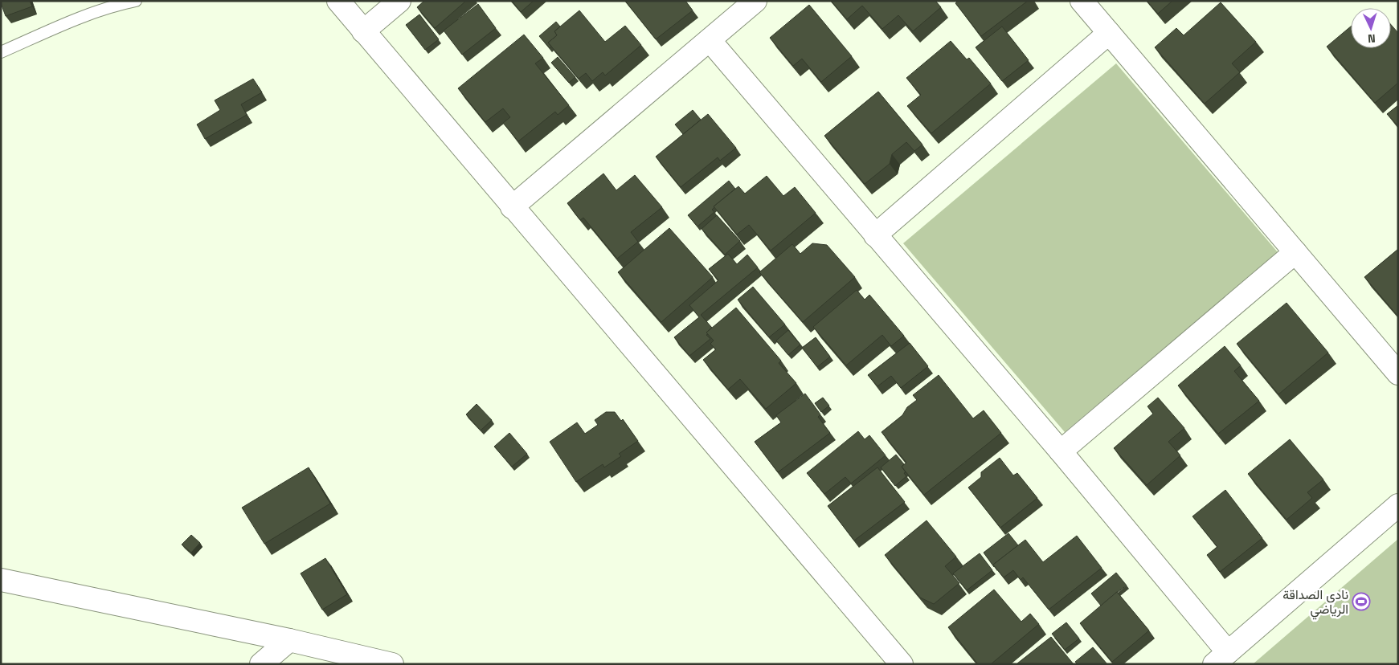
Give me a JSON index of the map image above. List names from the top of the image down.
{
  "places": {
    "sports": ["نادي الصداقة الرياضي"]
  },
  "north": "bottom"
}
